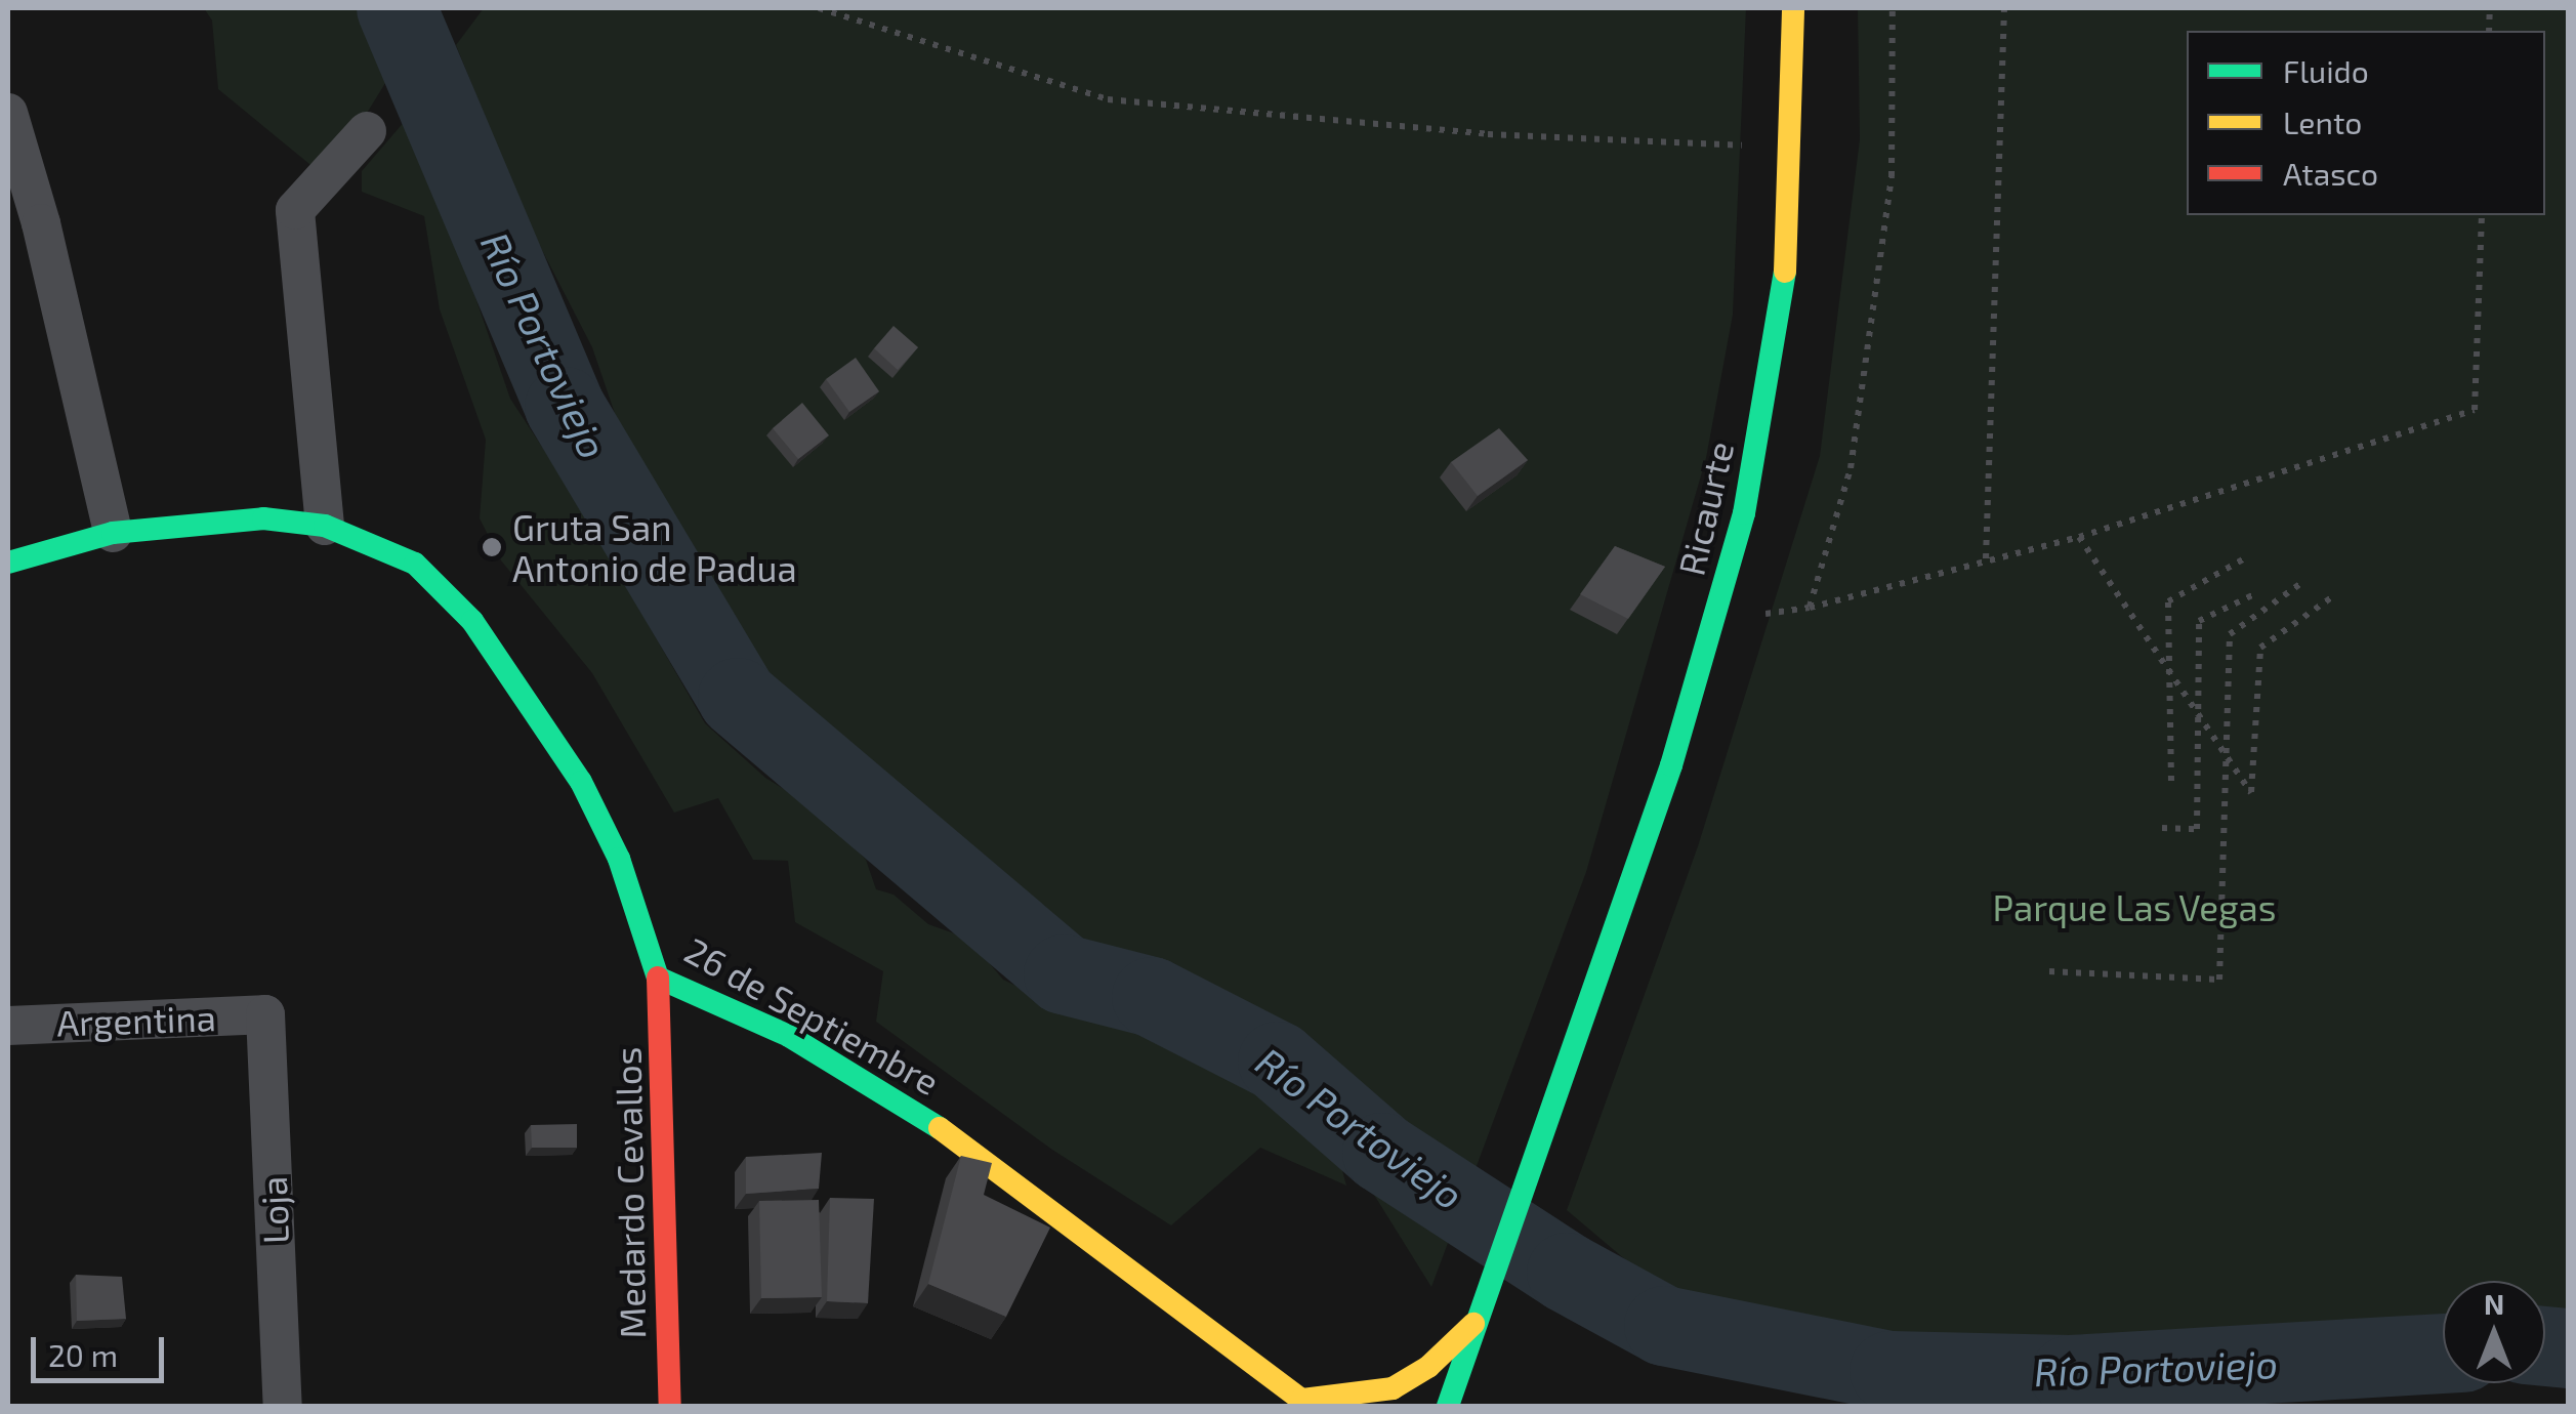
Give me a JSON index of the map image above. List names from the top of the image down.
{
  "streets": {
    "street": [
      "Ricaurte",
      "26 de Septiembre",
      "Argentina",
      "Medardo Cevallos",
      "Loja"
    ]
  },
  "crossings": [
    ["26 de Septiembre", "Medardo Cevallos"],
    ["Argentina", "Loja"]
  ],
  "water": ["Río Portoviejo"],
  "parks": ["Parque Las Vegas"],
  "places": ["Gruta San Antonio de Padua"],
  "legend": ["Fluido", "Lento", "Atasco"],
  "scale_bar": "20 m",
  "north": "top"
}
